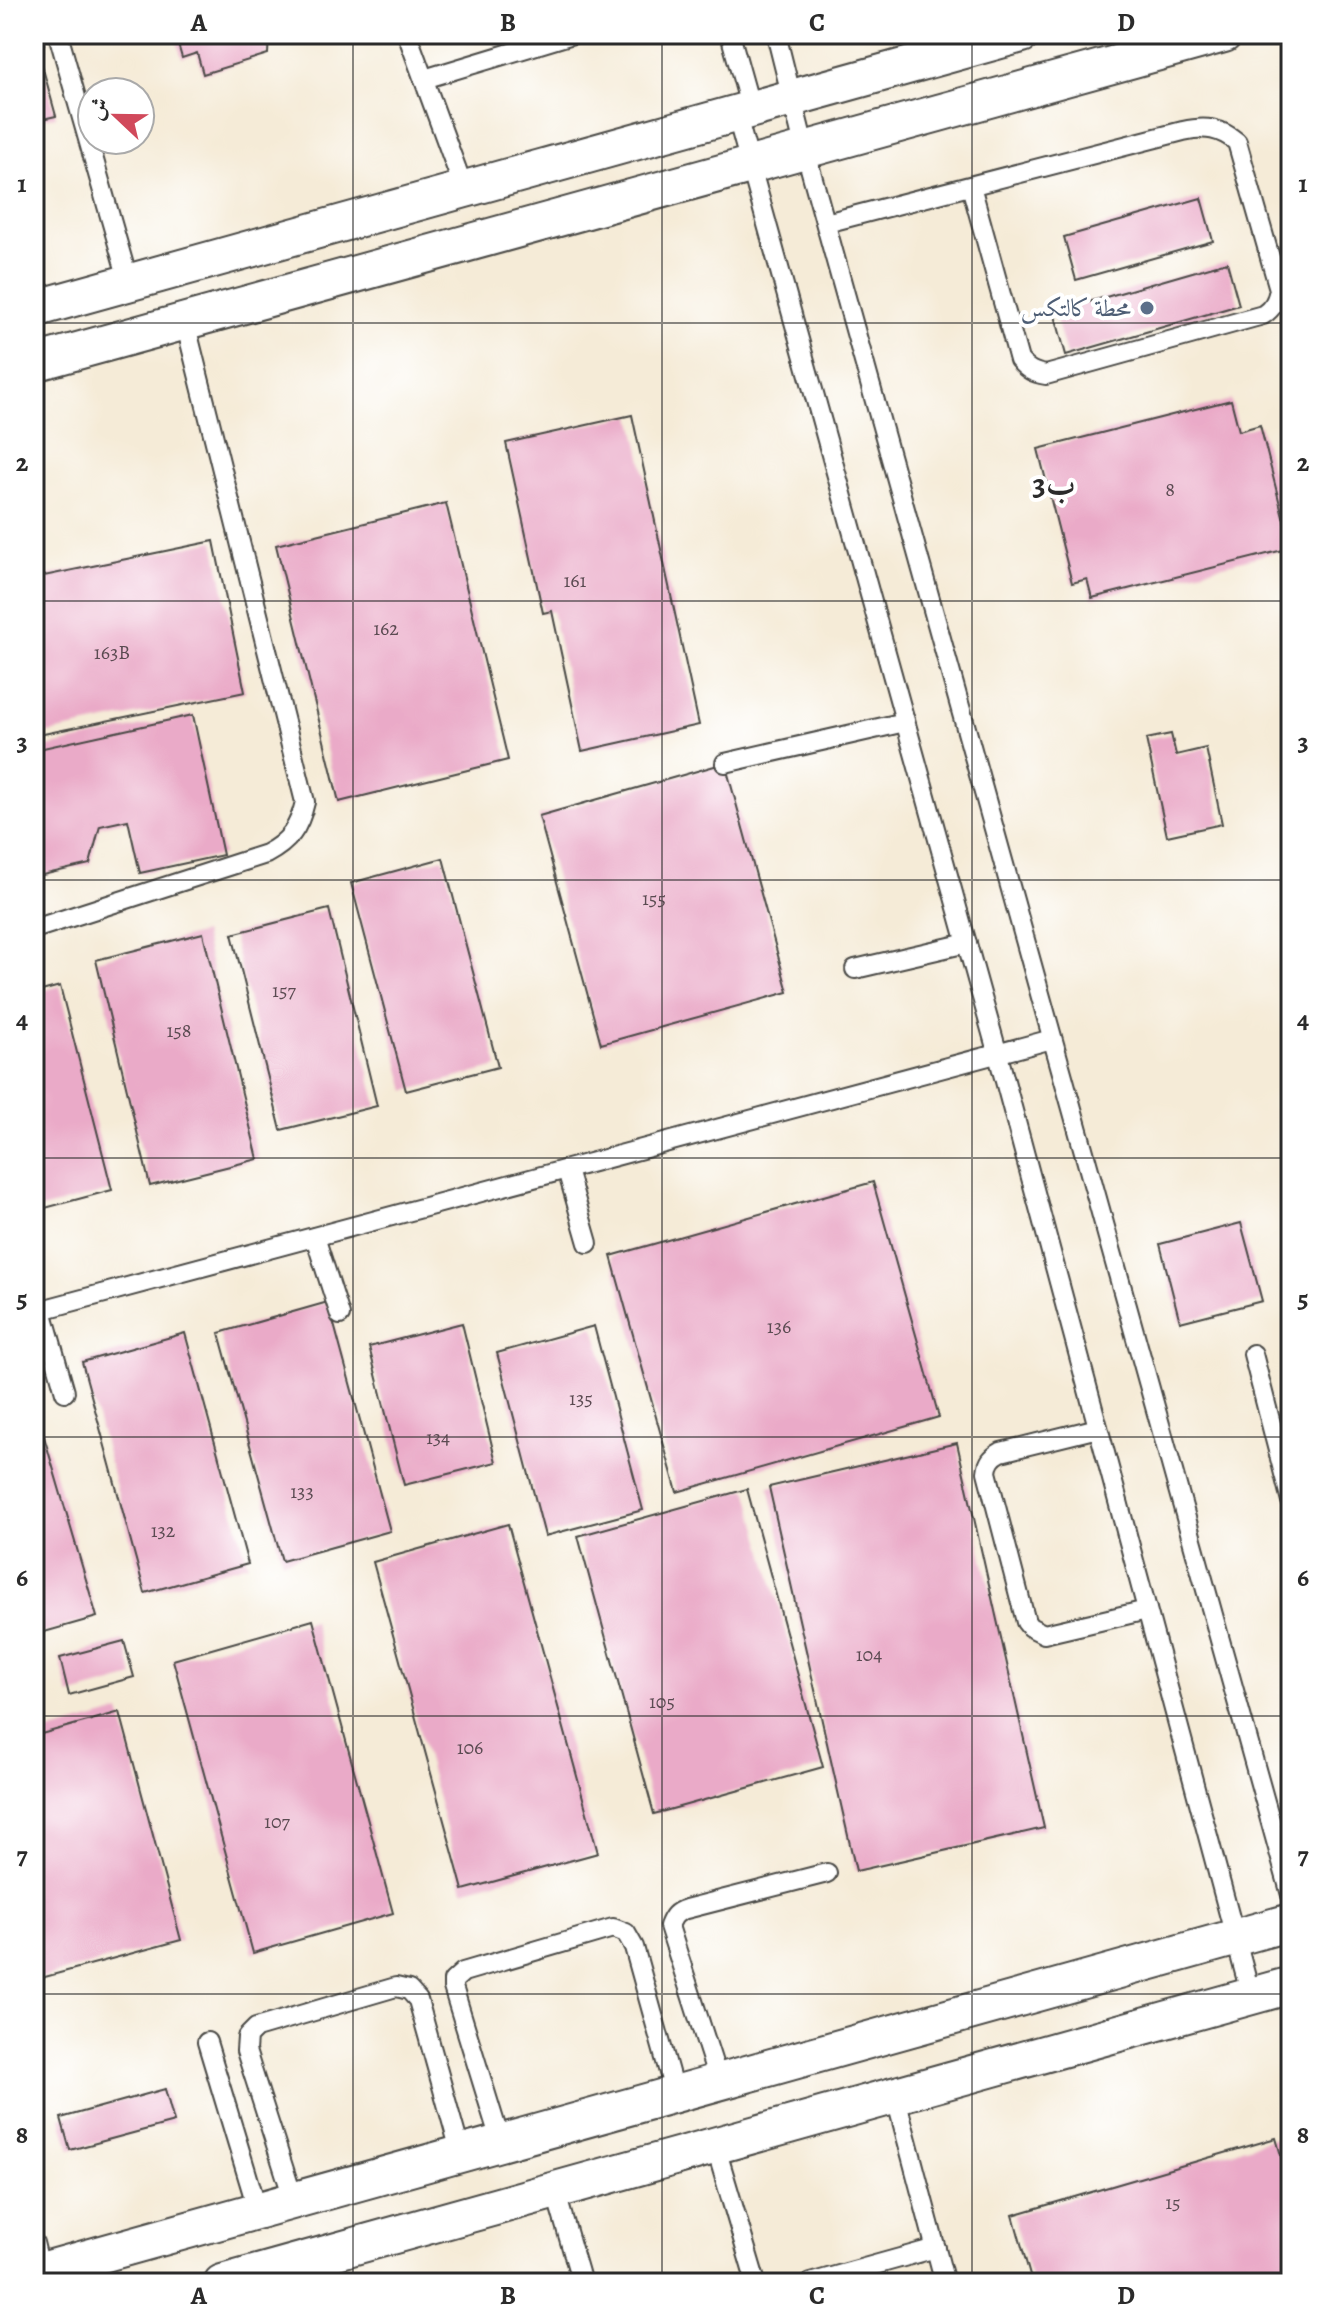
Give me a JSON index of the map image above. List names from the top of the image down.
{
  "districts": ["ب3"],
  "places": ["محطة كالتكس"],
  "house_numbers": [
    "8",
    "161",
    "162",
    "163B",
    "155",
    "157",
    "158",
    "136",
    "135",
    "134",
    "133",
    "132",
    "104",
    "105",
    "106",
    "107",
    "15"
  ],
  "north": "left",
  "grid": {
    "columns": [
      "A",
      "B",
      "C",
      "D"
    ],
    "rows": [
      "1",
      "2",
      "3",
      "4",
      "5",
      "6",
      "7",
      "8"
    ]
  }
}
